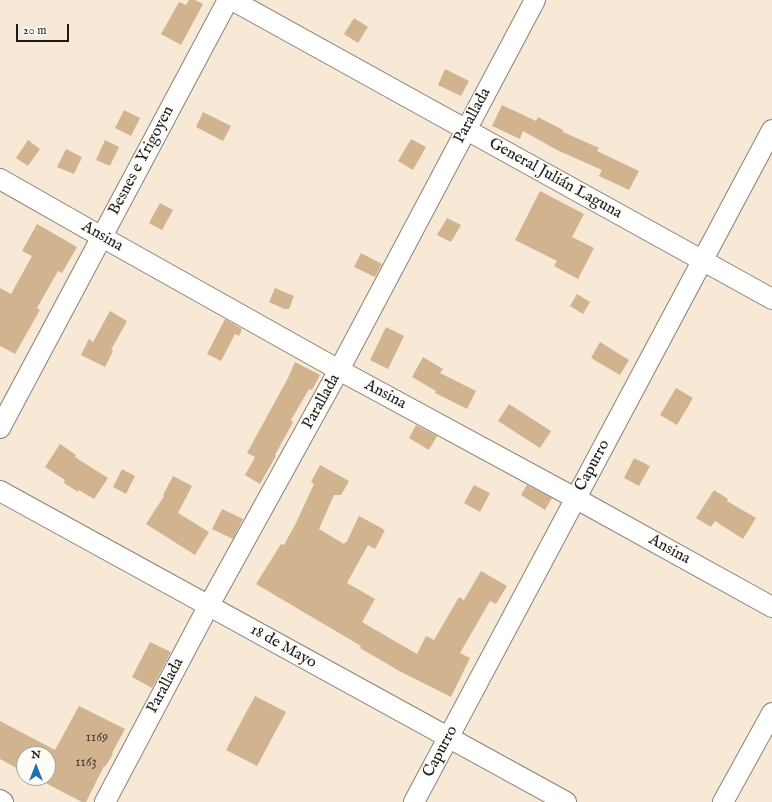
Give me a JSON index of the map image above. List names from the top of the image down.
{
  "streets": {
    "street": [
      "Parallada",
      "Besnes e Yrigoyen",
      "General Julián Laguna",
      "Ansina",
      "Capurro",
      "18 de Mayo"
    ]
  },
  "crossings": [
    ["Parallada", "General Julián Laguna"],
    ["Parallada", "Ansina"],
    ["Parallada", "18 de Mayo"],
    ["Besnes e Yrigoyen", "Ansina"],
    ["General Julián Laguna", "Capurro"],
    ["Ansina", "Capurro"],
    ["Capurro", "18 de Mayo"]
  ],
  "house_numbers": ["1169", "1163"],
  "scale_bar": "20 m",
  "north": "top"
}
